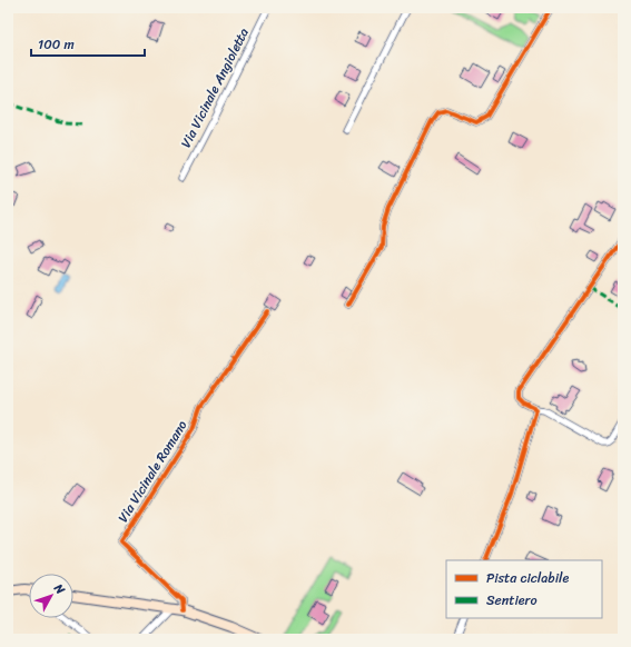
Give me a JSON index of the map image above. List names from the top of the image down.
{
  "streets": {
    "street": ["Via Vicinale Angioletta", "Via Vicinale Romano"]
  },
  "legend": ["Pista ciclabile", "Sentiero"],
  "scale_bar": "100 m",
  "north": "top right"
}
